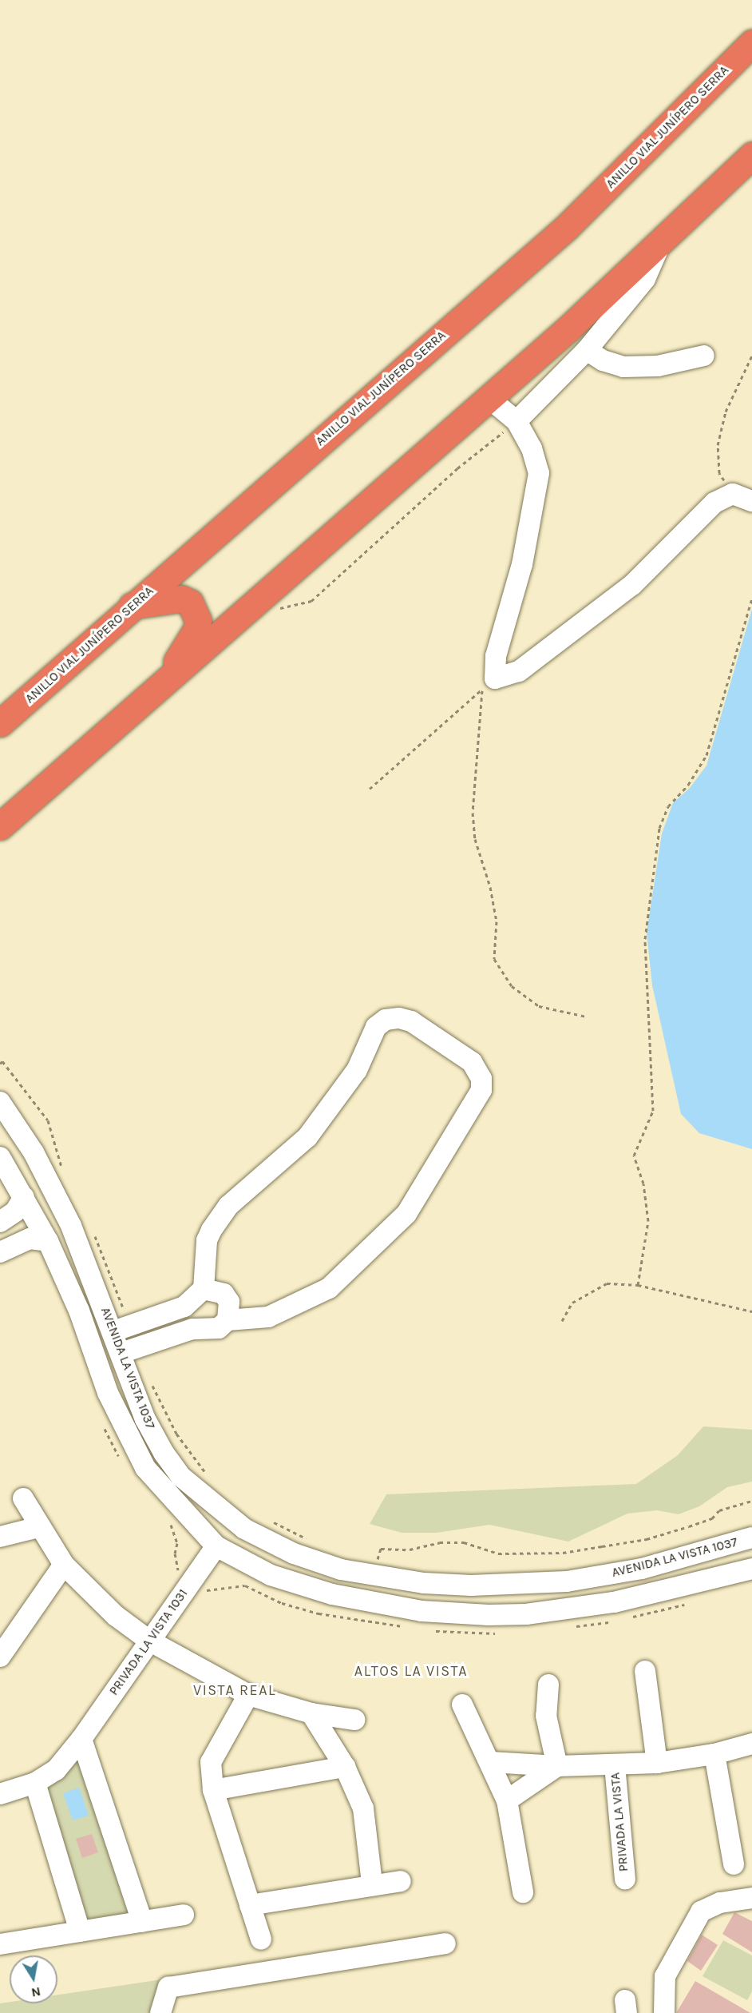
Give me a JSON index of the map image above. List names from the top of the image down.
{
  "streets": {
    "highway": ["ANILLO VIAL JUNÍPERO SERRA"],
    "street": ["AVENIDA LA VISTA 1037", "PRIVADA LA VISTA 1031", "PRIVADA LA VISTA"]
  },
  "crossings": [
    ["AVENIDA LA VISTA 1037", "PRIVADA LA VISTA 1031"]
  ],
  "districts": ["ALTOS LA VISTA", "VISTA REAL"],
  "north": "bottom"
}
